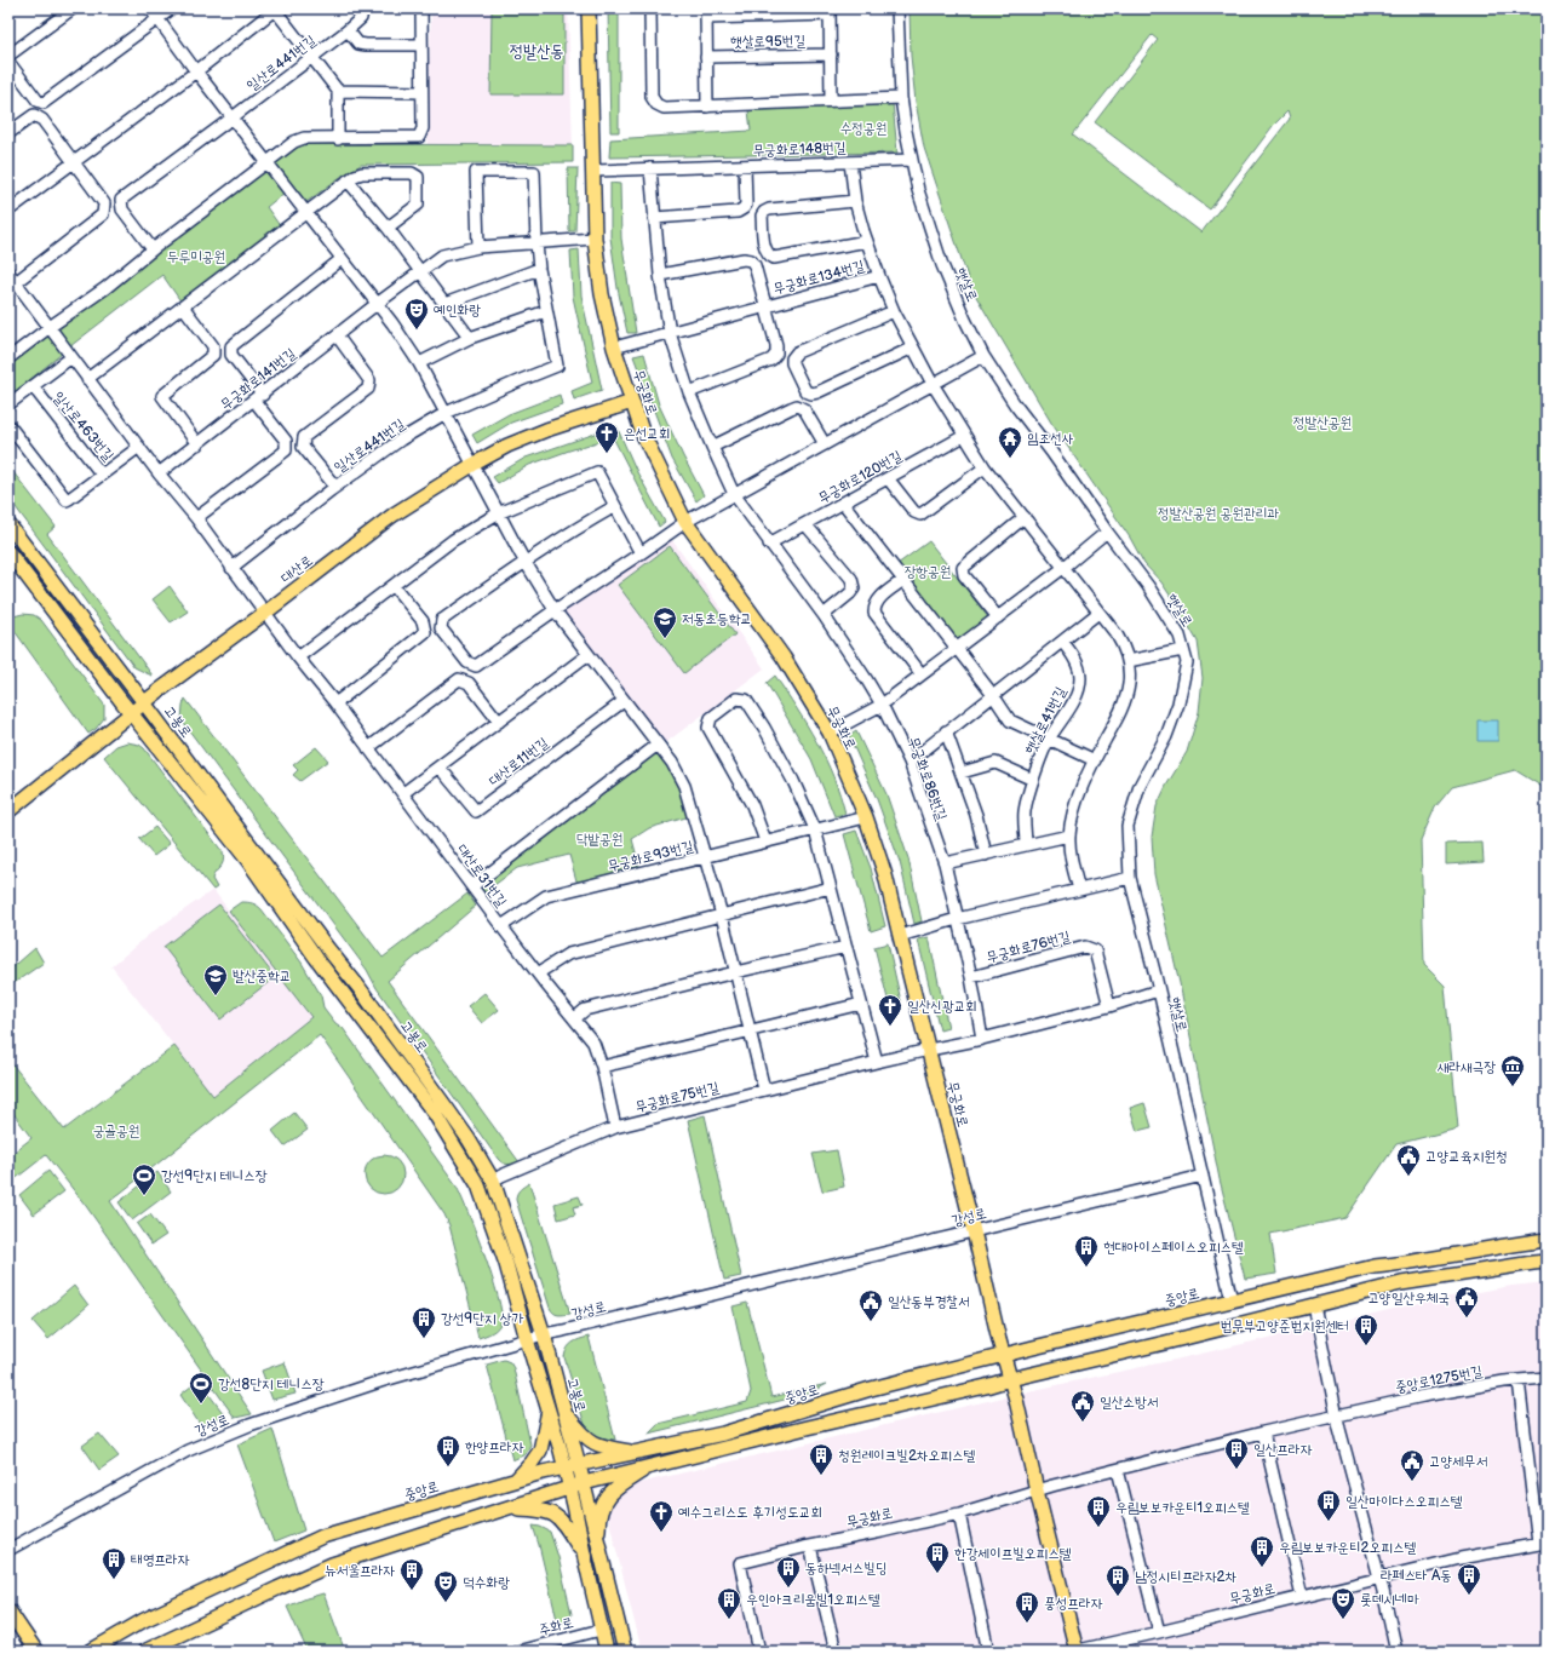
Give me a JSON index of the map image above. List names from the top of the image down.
{
  "streets": {
    "main road": [
      "무궁화로",
      "대산로",
      "고봉로",
      "중앙로"
    ],
    "street": [
      "햇살로95번길",
      "일산로441번길",
      "무궁화로148번길",
      "무궁화로134번길",
      "햇살로",
      "무궁화로141번길",
      "일산로463번길",
      "무궁화로120번길",
      "햇살로41번길",
      "대산로11번길",
      "무궁화로86번길",
      "무궁화로93번길",
      "대산로31번길",
      "무궁화로76번길",
      "무궁화로75번길",
      "강성로",
      "중앙로1275번길",
      "주화로"
    ]
  },
  "crossings": [
    ["무궁화로148번길", "햇살로"],
    ["무궁화로148번길", "무궁화로"],
    ["무궁화로134번길", "무궁화로"],
    ["햇살로", "강성로"],
    ["햇살로", "중앙로"],
    ["무궁화로141번길", "무궁화로"],
    ["무궁화로141번길", "일산로463번길"],
    ["무궁화로", "대산로"],
    ["무궁화로", "무궁화로93번길"],
    ["무궁화로", "무궁화로75번길"],
    ["무궁화로", "강성로"],
    ["무궁화로", "중앙로"],
    ["무궁화로", "중앙로1275번길"],
    ["일산로463번길", "대산로"],
    ["일산로463번길", "대산로31번길"],
    ["대산로", "고봉로"],
    ["대산로", "대산로31번길"],
    ["고봉로", "무궁화로75번길"],
    ["고봉로", "강성로"],
    ["고봉로", "중앙로"],
    ["고봉로", "주화로"],
    ["무궁화로86번길", "무궁화로76번길"],
    ["무궁화로93번길", "대산로31번길"],
    ["대산로31번길", "무궁화로75번길"]
  ],
  "districts": ["정발산동"],
  "parks": [
    "수정공원",
    "두루미공원",
    "정발산공원",
    "정발산공원 공원관리과",
    "장항공원",
    "닥밭공원",
    "궁골공원"
  ],
  "places": {
    "theatre": ["예인화랑", "덕수화랑", "롯데시네마"],
    "church": ["은선교회", "일산신광교회", "예수그리스도 후기성도교회"],
    "temple": ["임조선사"],
    "school or university": ["저동초등학교", "발산중학교"],
    "museum": ["새라새극장"],
    "public building": [
      "고양교육지원청",
      "고양일산우체국",
      "일산동부경찰서",
      "일산소방서",
      "고양세무서"
    ],
    "sports": ["강선9단지 테니스장", "강선8단지 테니스장"],
    "building": [
      "현대아이스페이스오피스텔",
      "강선9단지 상가",
      "법무부고양준법지원센터",
      "한양프라자",
      "일산프라자",
      "청원레이크빌2차오피스텔",
      "일산마이다스오피스텔",
      "우림보보카운티1오피스텔",
      "우림보보카운티2오피스텔",
      "한강세이프빌오피스텔",
      "태영프라자",
      "동하넥서스빌딩",
      "뉴서울프라자",
      "라페스타 A동",
      "남정시티프라자2차",
      "우인아크리움빌1오피스텔",
      "풍성프라자"
    ]
  }
}
